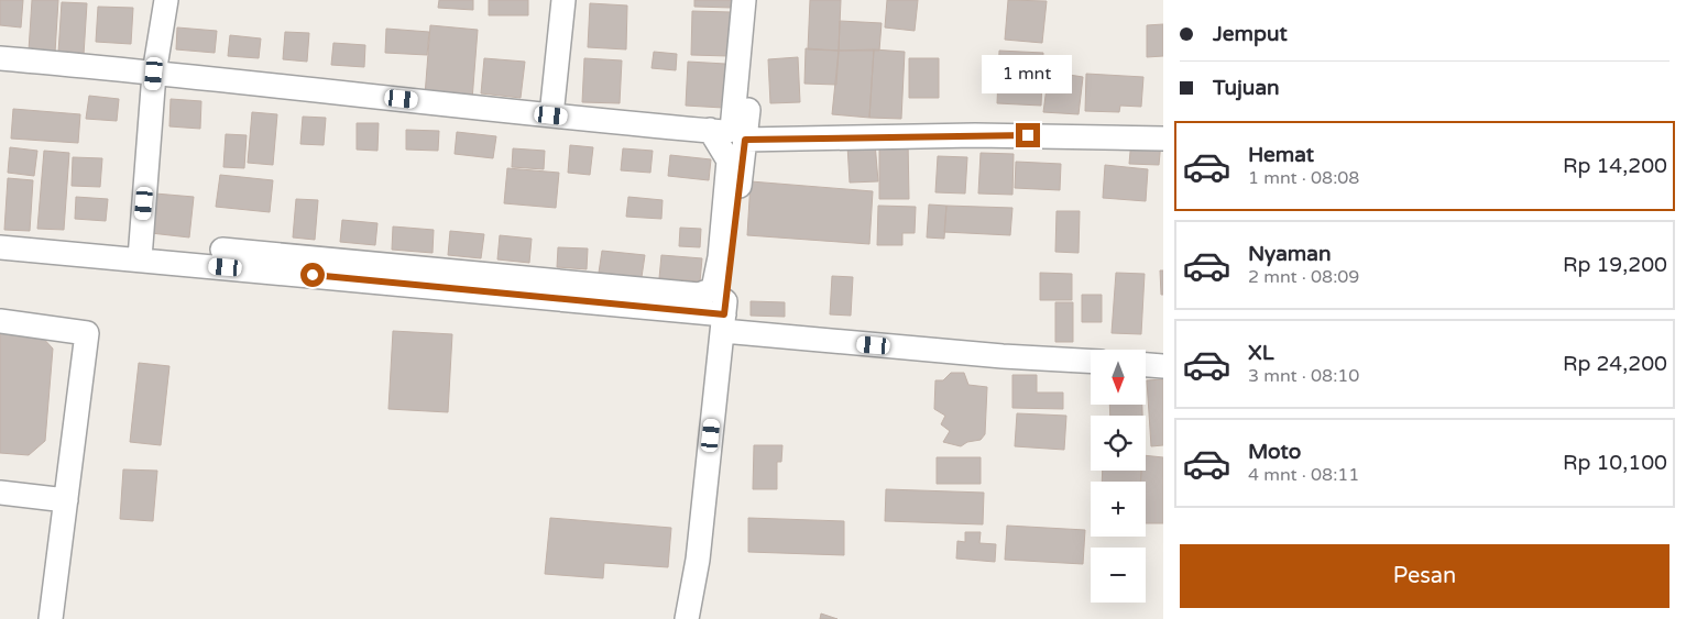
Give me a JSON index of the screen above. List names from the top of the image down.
{
  "north": "bottom",
  "page": {
    "banner": ["Jemput", "Tujuan"],
    "bubble": "1 mnt",
    "list": [
      {
        "name": "Hemat",
        "note": "1 mnt · 08:08",
        "value": "Rp 14,200"
      },
      {
        "name": "Nyaman",
        "note": "2 mnt · 08:09",
        "value": "Rp 19,200"
      },
      {
        "name": "XL",
        "note": "3 mnt · 08:10",
        "value": "Rp 24,200"
      },
      {
        "name": "Moto",
        "note": "4 mnt · 08:11",
        "value": "Rp 10,100"
      }
    ],
    "map_buttons": ["+", "−"],
    "buttons": "Pesan"
  }
}
